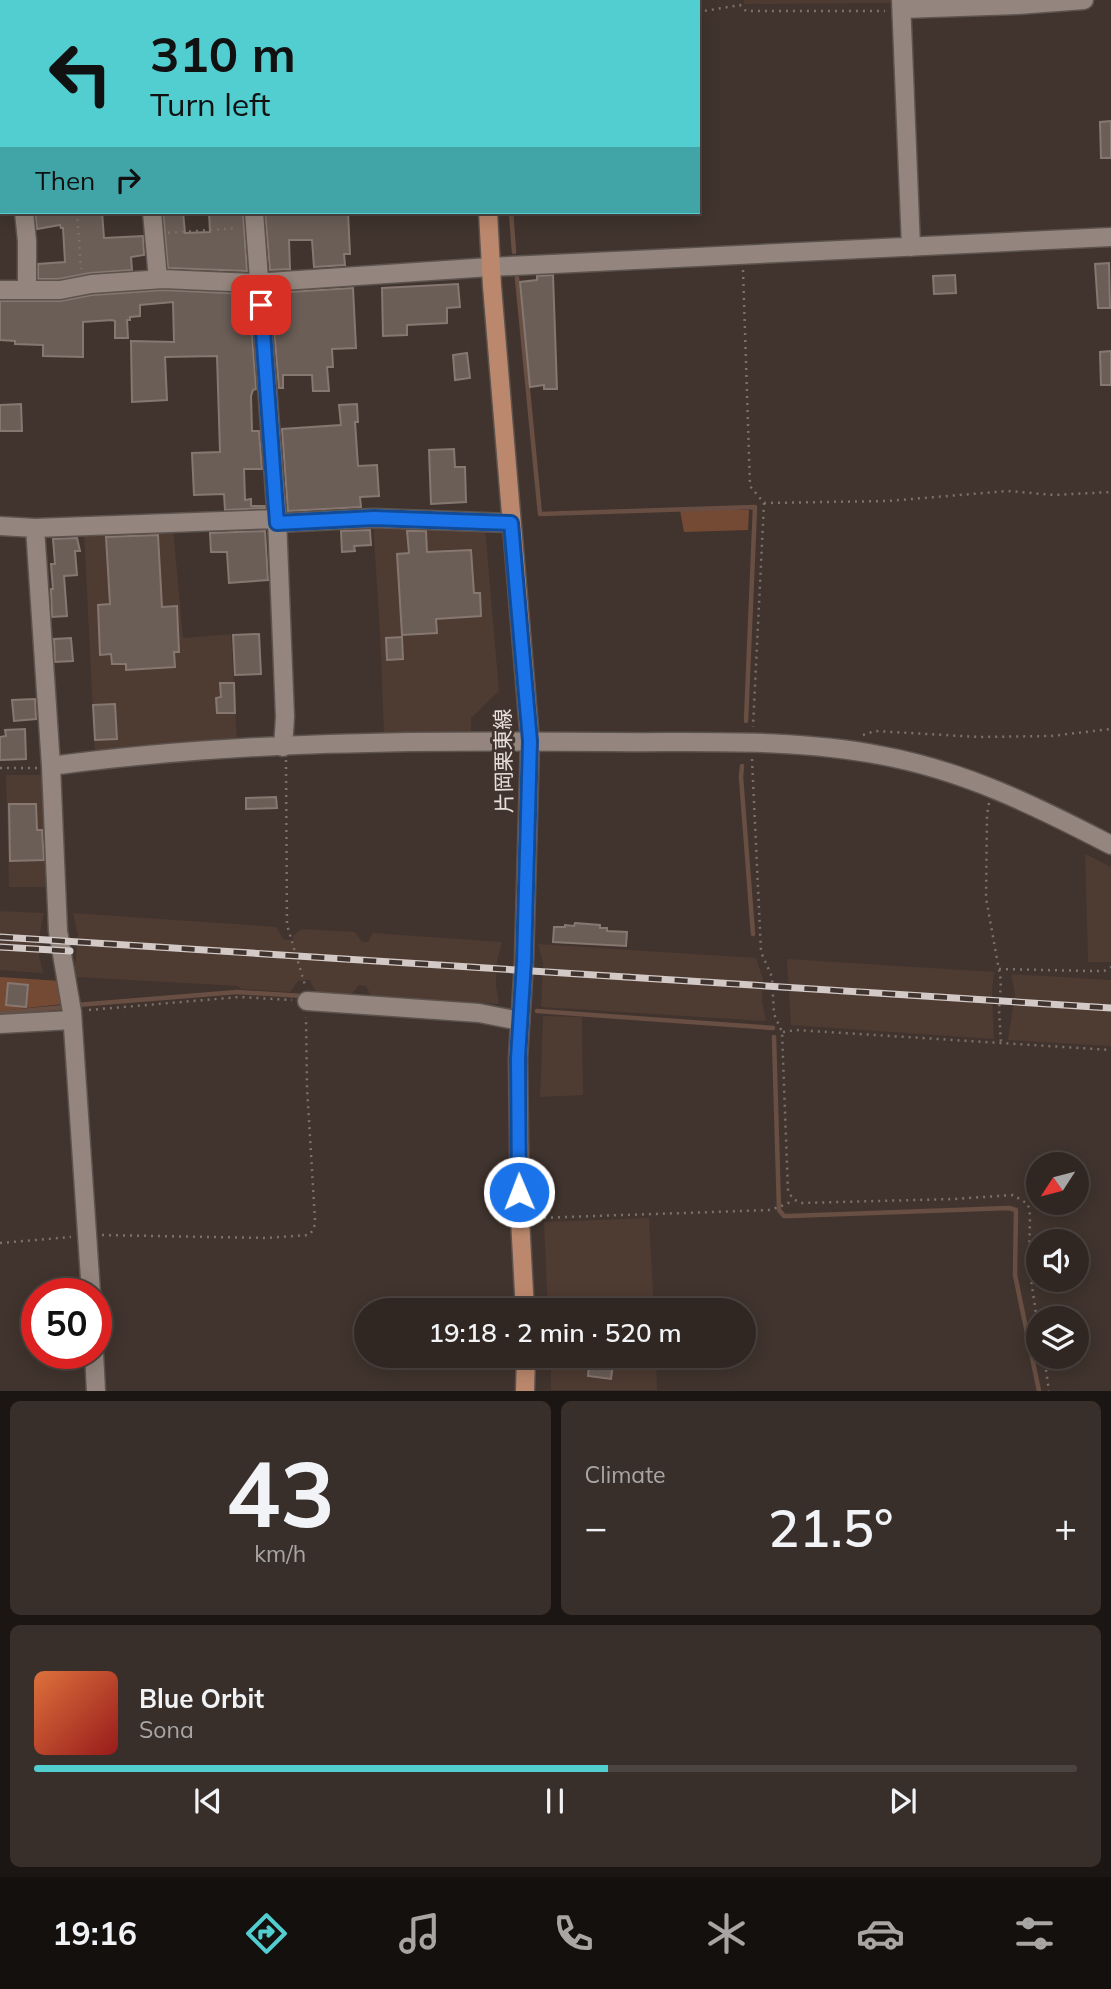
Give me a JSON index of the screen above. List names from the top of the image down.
{
  "streets": {
    "main road": ["片岡栗東線"]
  },
  "north": "bottom left",
  "page": {
    "turn": ["310 m", "Turn left"],
    "then": "Then",
    "limit": "50",
    "trip": "19:18 · 2 min · 520 m",
    "tile": [
      ["43", "km/h"],
      "Climate"
    ],
    "heat": ["−", "21.5°", "+"],
    "song": ["Blue Orbit", "Sona"],
    "tabs": "19:16"
  }
}
